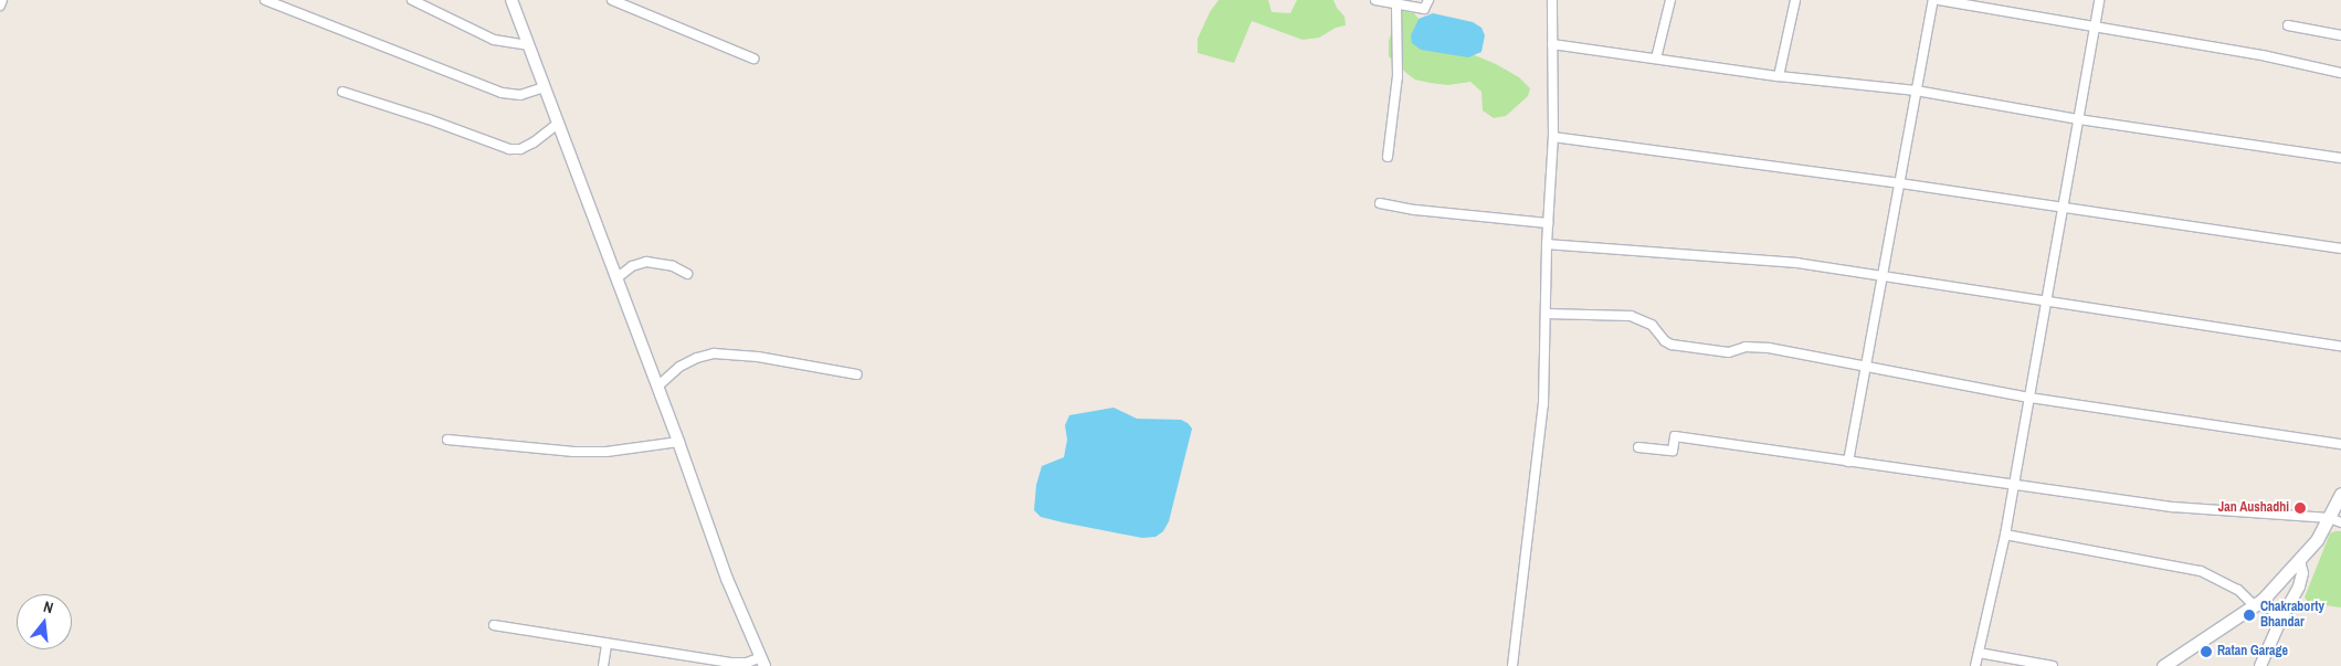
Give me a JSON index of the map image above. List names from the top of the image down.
{
  "places": ["Jan Aushadhi", "Chakraborty Bhandar", "Ratan Garage"],
  "north": "top"
}
